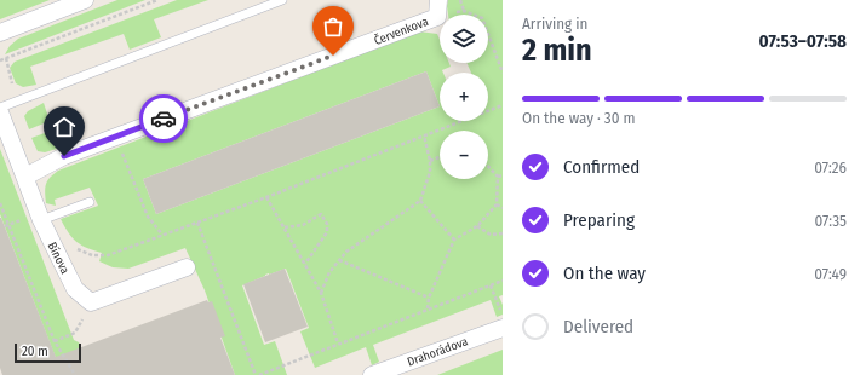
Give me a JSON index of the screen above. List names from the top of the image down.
{
  "streets": {
    "street": ["Červenkova", "Bínova", "Drahorádova"]
  },
  "crossings": [
    ["Červenkova", "Bínova"]
  ],
  "scale_bar": "20 m",
  "page": {
    "heading": ["2 min", "Arriving in", "07:53–07:58"],
    "map_buttons": ["+", "−"],
    "bar": "On the way · 30 m",
    "list": [
      ["Confirmed", "07:26"],
      ["Preparing", "07:35"],
      ["On the way", "07:49"],
      "Delivered"
    ],
    "scale": "20 m"
  }
}
